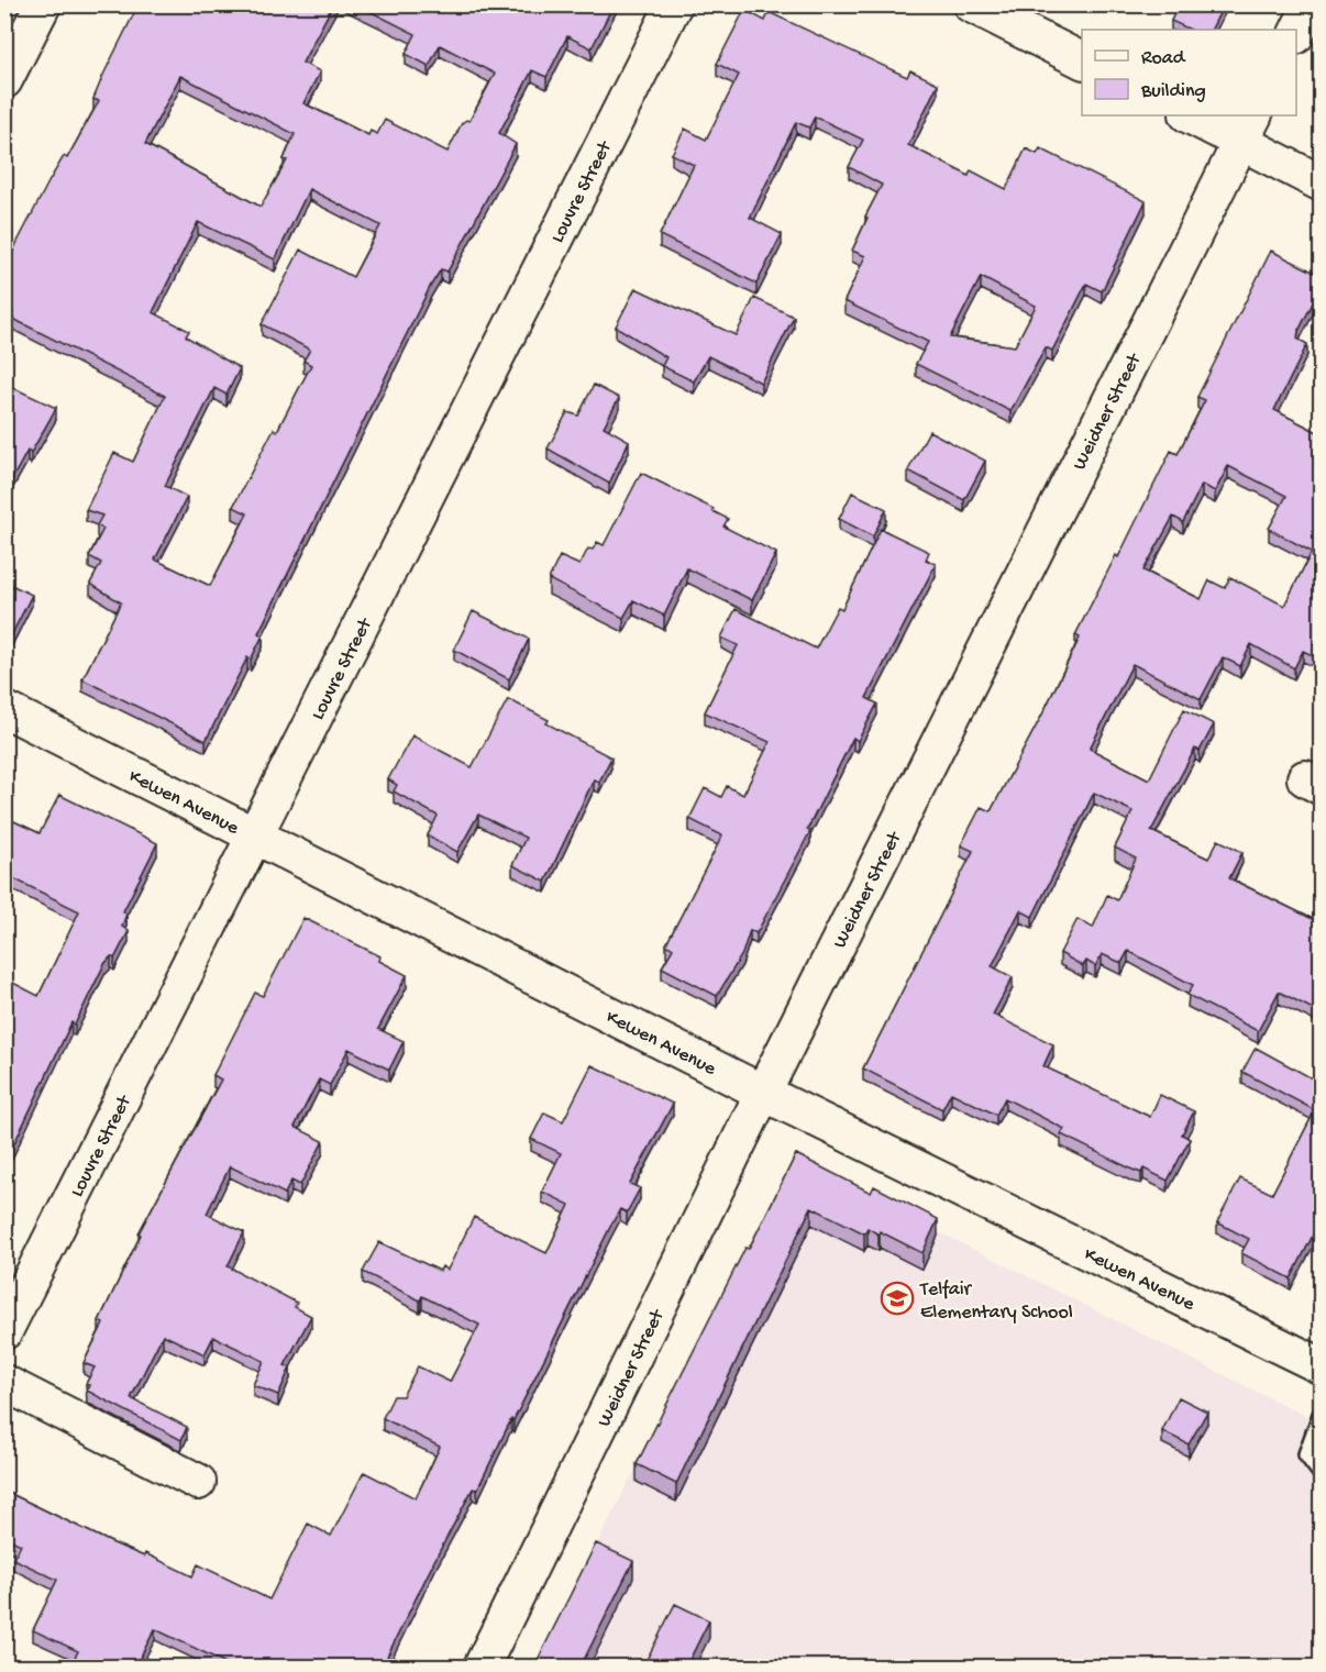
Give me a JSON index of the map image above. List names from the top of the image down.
{
  "streets": {
    "street": ["Louvre Street", "Weidner Street", "Kewen Avenue"]
  },
  "crossings": [
    ["Louvre Street", "Kewen Avenue"],
    ["Weidner Street", "Kewen Avenue"]
  ],
  "places": {
    "school or university": ["Telfair Elementary School"]
  },
  "legend": ["Road", "Building"]
}
